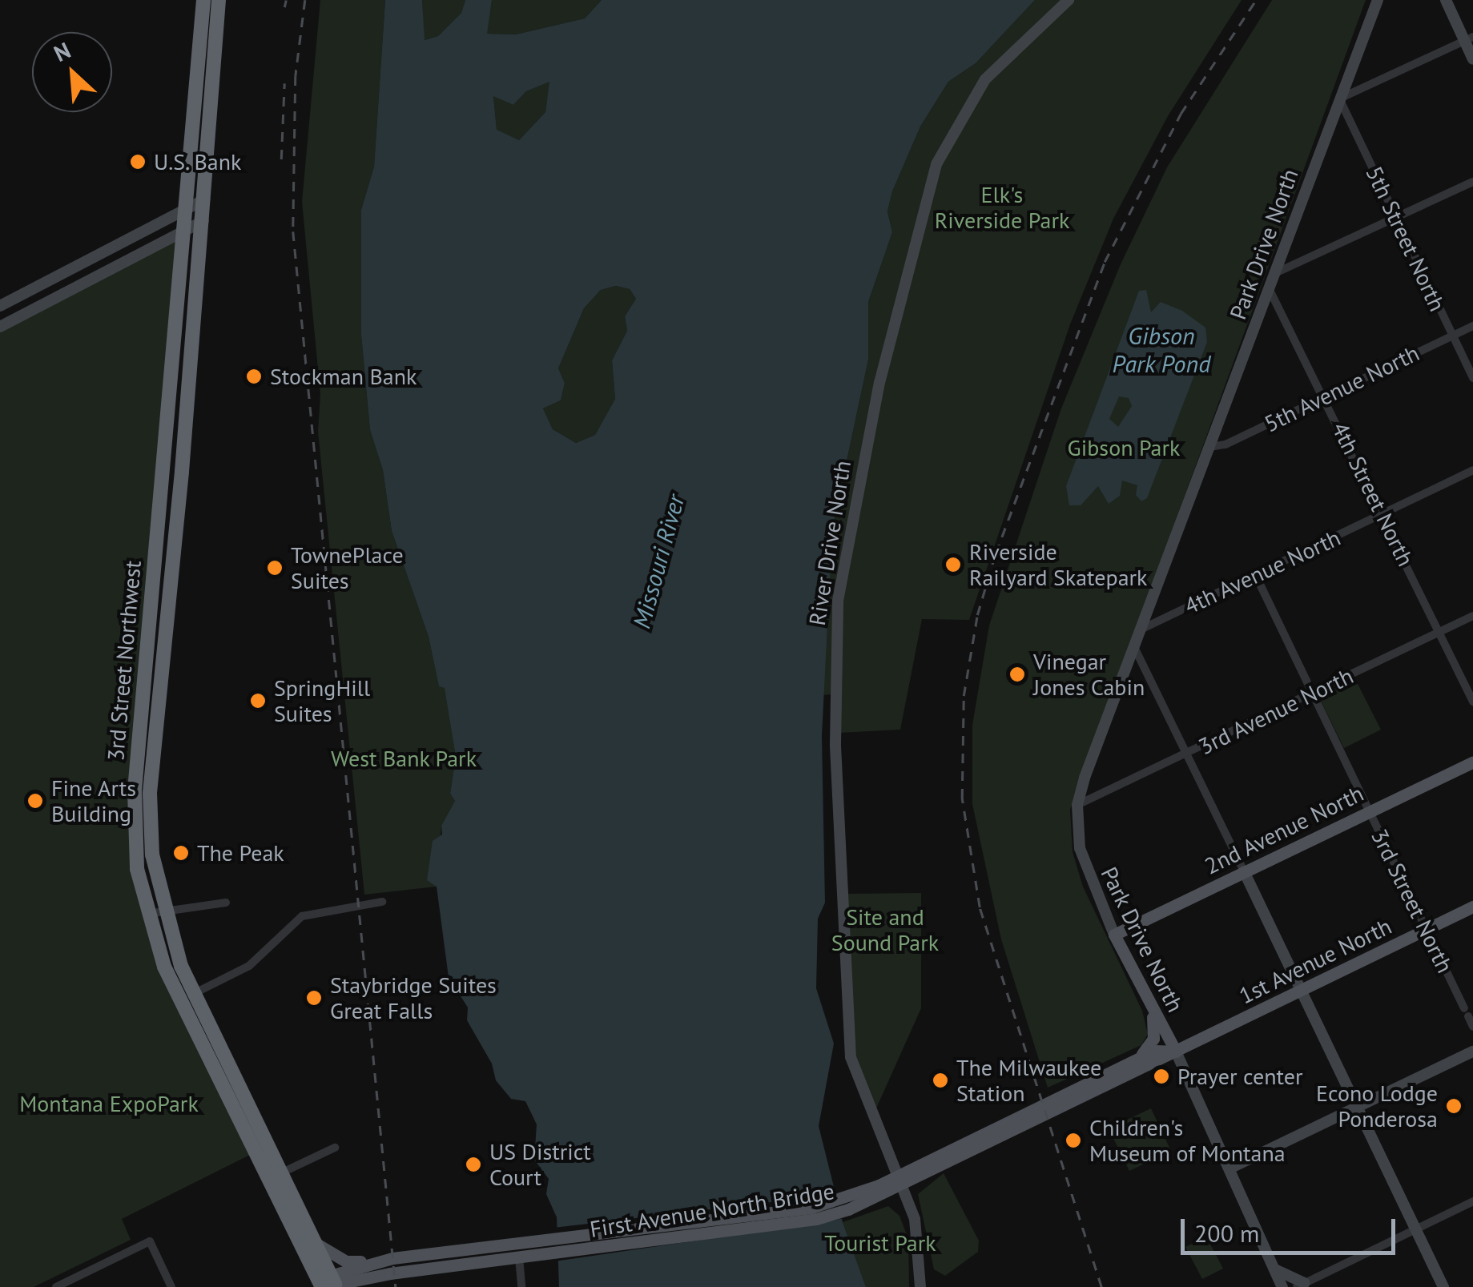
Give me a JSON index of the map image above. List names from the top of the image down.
{
  "streets": {
    "highway": ["3rd Street Northwest"],
    "main road": [
      "Park Drive North",
      "2nd Avenue North",
      "1st Avenue North",
      "First Avenue North Bridge"
    ],
    "street": [
      "5th Street North",
      "5th Avenue North",
      "4th Street North",
      "River Drive North",
      "4th Avenue North",
      "3rd Avenue North",
      "3rd Street North"
    ]
  },
  "crossings": [
    ["5th Street North", "Park Drive North"],
    ["5th Street North", "5th Avenue North"],
    ["Park Drive North", "5th Avenue North"],
    ["Park Drive North", "4th Street North"],
    ["Park Drive North", "4th Avenue North"],
    ["Park Drive North", "3rd Avenue North"],
    ["Park Drive North", "2nd Avenue North"],
    ["Park Drive North", "1st Avenue North"],
    ["5th Avenue North", "4th Street North"],
    ["4th Street North", "4th Avenue North"],
    ["4th Street North", "3rd Avenue North"],
    ["River Drive North", "1st Avenue North"],
    ["4th Avenue North", "3rd Street North"],
    ["3rd Street Northwest", "First Avenue North Bridge"],
    ["3rd Avenue North", "3rd Street North"],
    ["2nd Avenue North", "3rd Street North"],
    ["3rd Street North", "1st Avenue North"],
    ["1st Avenue North", "First Avenue North Bridge"]
  ],
  "water": ["Gibson Park Pond", "Missouri River"],
  "parks": [
    "Elk's Riverside Park",
    "Gibson Park",
    "West Bank Park",
    "Site and Sound Park",
    "Montana ExpoPark",
    "Tourist Park"
  ],
  "places": [
    "U.S. Bank",
    "Stockman Bank",
    "Riverside Railyard Skatepark",
    "TownePlace Suites",
    "Vinegar Jones Cabin",
    "SpringHill Suites",
    "Fine Arts Building",
    "The Peak",
    "Staybridge Suites Great Falls",
    "Prayer center",
    "The Milwaukee Station",
    "Econo Lodge Ponderosa",
    "Children's Museum of Montana",
    "US District Court"
  ],
  "scale_bar": "200 m",
  "north": "top left"
}
